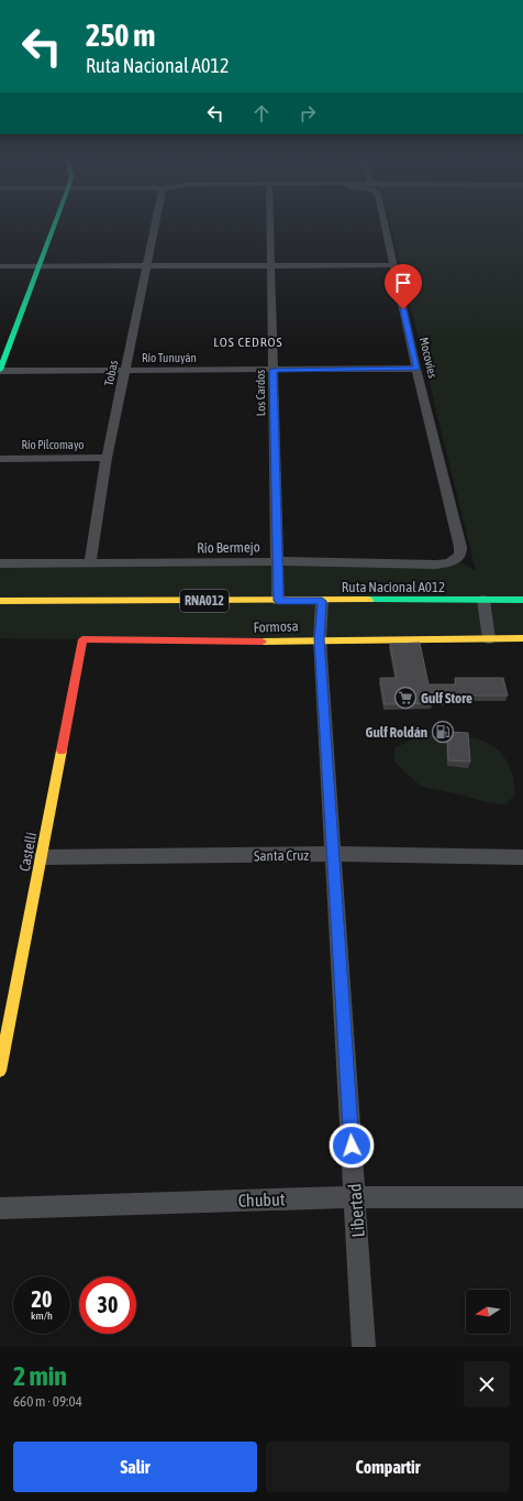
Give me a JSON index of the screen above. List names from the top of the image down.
{
  "streets": {
    "main road": [
      "Ruta Nacional A012",
      "RNA012",
      "Formosa",
      "Castelli"
    ],
    "street": [
      "Río Tunuyán",
      "Mocovíes",
      "Tobas",
      "Los Cardos",
      "Río Pilcomayo",
      "Río Bermejo",
      "Santa Cruz",
      "Chubut",
      "Libertad"
    ]
  },
  "crossings": [
    ["Río Tunuyán", "Mocovíes"],
    ["Río Tunuyán", "Tobas"],
    ["Río Tunuyán", "Los Cardos"],
    ["Mocovíes", "Río Bermejo"],
    ["Tobas", "Río Pilcomayo"],
    ["Tobas", "Río Bermejo"],
    ["Los Cardos", "Río Bermejo"],
    ["Los Cardos", "Ruta Nacional A012"],
    ["Ruta Nacional A012", "Libertad"],
    ["Formosa", "Castelli"],
    ["Formosa", "Libertad"],
    ["Castelli", "Santa Cruz"],
    ["Santa Cruz", "Libertad"],
    ["Chubut", "Libertad"]
  ],
  "districts": ["LOS CEDROS"],
  "places": {
    "supermarket": ["Gulf Store"],
    "fuel station": ["Gulf Roldán"]
  },
  "north": "left",
  "page": {
    "turn": ["250 m", "Ruta Nacional A012"],
    "speed": "20 km/h",
    "limit": "30",
    "heading": ["2 min", "660 m · 09:04"],
    "buttons": ["Salir", "Compartir"]
  }
}
